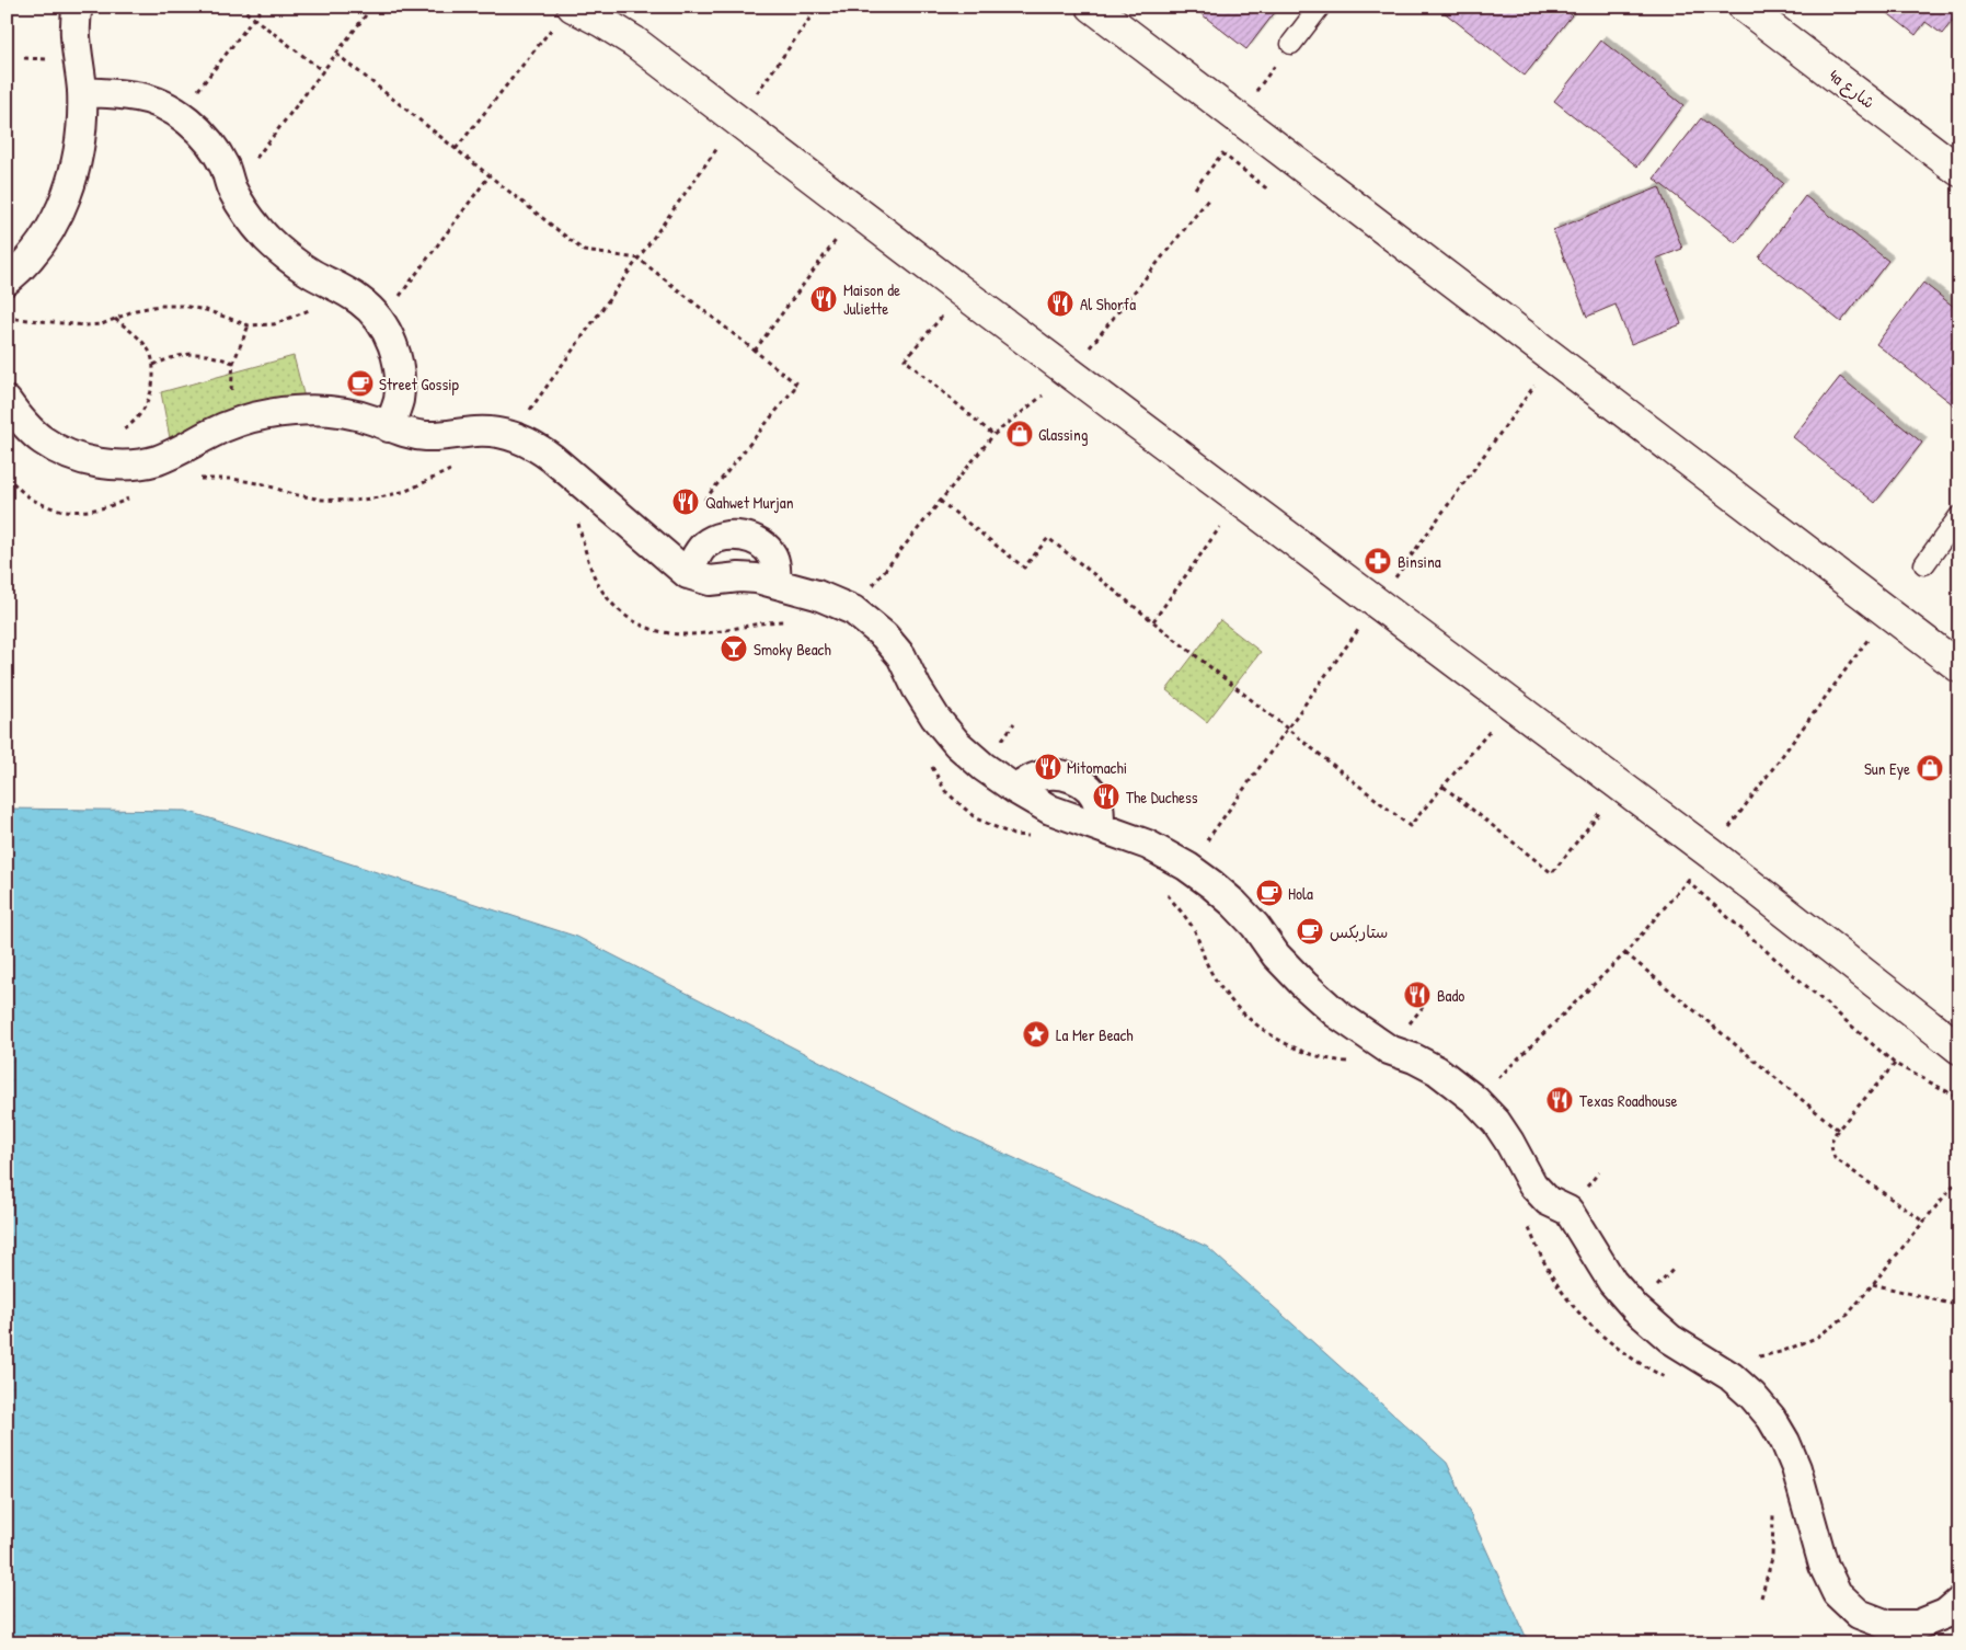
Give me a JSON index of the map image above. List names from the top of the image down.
{
  "streets": {
    "street": ["4a شارع"]
  },
  "places": {
    "restaurant": [
      "Maison de Juliette",
      "Al Shorfa",
      "Qahwet Murjan",
      "Mitomachi",
      "The Duchess",
      "Bado",
      "Texas Roadhouse"
    ],
    "cafe": ["Street Gossip", "Hola", "ستاربكس"],
    "shop": ["Glassing", "Sun Eye"],
    "pharmacy": ["Binsina"],
    "bar": ["Smoky Beach"],
    "place": ["La Mer Beach"]
  }
}
